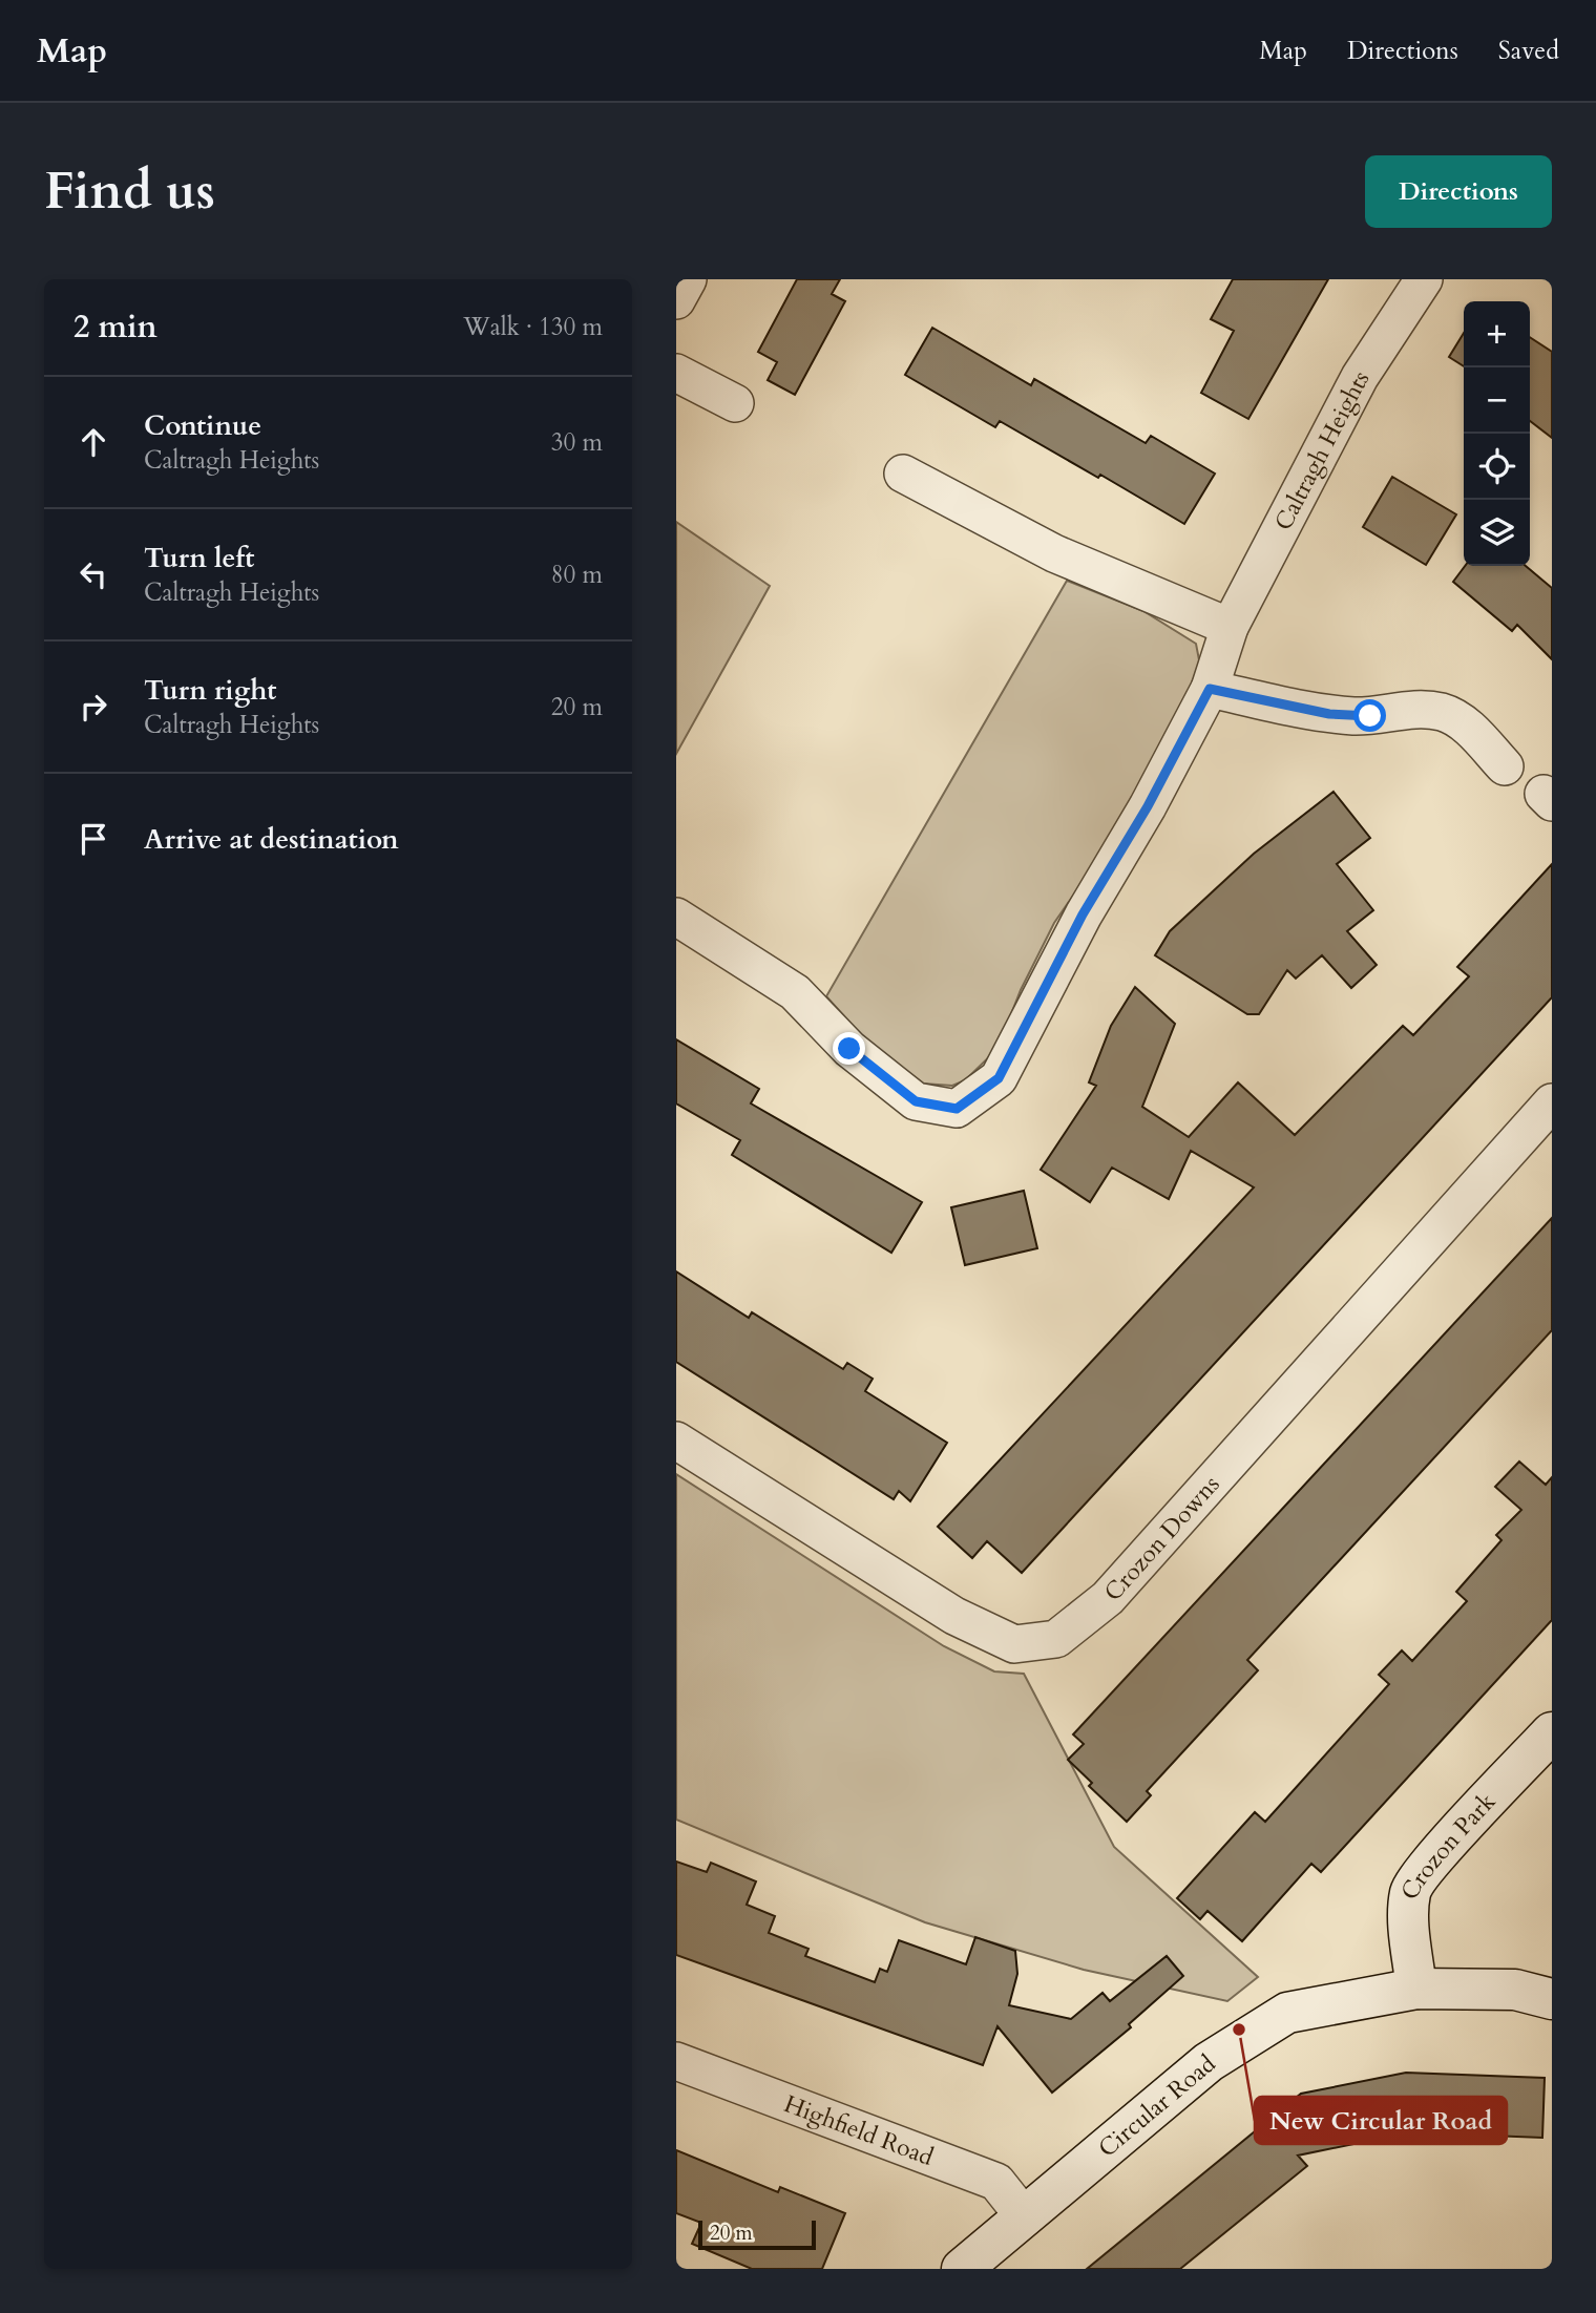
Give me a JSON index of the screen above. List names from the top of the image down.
{
  "streets": {
    "street": [
      "Caltragh Heights",
      "Crozon Downs",
      "Crozon Park",
      "Circular Road",
      "Highfield Road"
    ]
  },
  "crossings": [
    ["Crozon Park", "Circular Road"],
    ["Circular Road", "Highfield Road"]
  ],
  "places": ["New Circular Road"],
  "scale_bar": "20 m",
  "page": {
    "header": "Map",
    "nav": ["Map", "Directions", "Saved"],
    "buttons": "Directions",
    "title": "Find us",
    "heading": ["2 min", "Walk · 130 m"],
    "map_buttons": ["+", "−"],
    "list": [
      ["Continue", "Caltragh Heights", "30 m"],
      ["Turn left", "Caltragh Heights", "80 m"],
      ["Turn right", "Caltragh Heights", "20 m"],
      "Arrive at destination"
    ],
    "scale": "20 m"
  }
}
